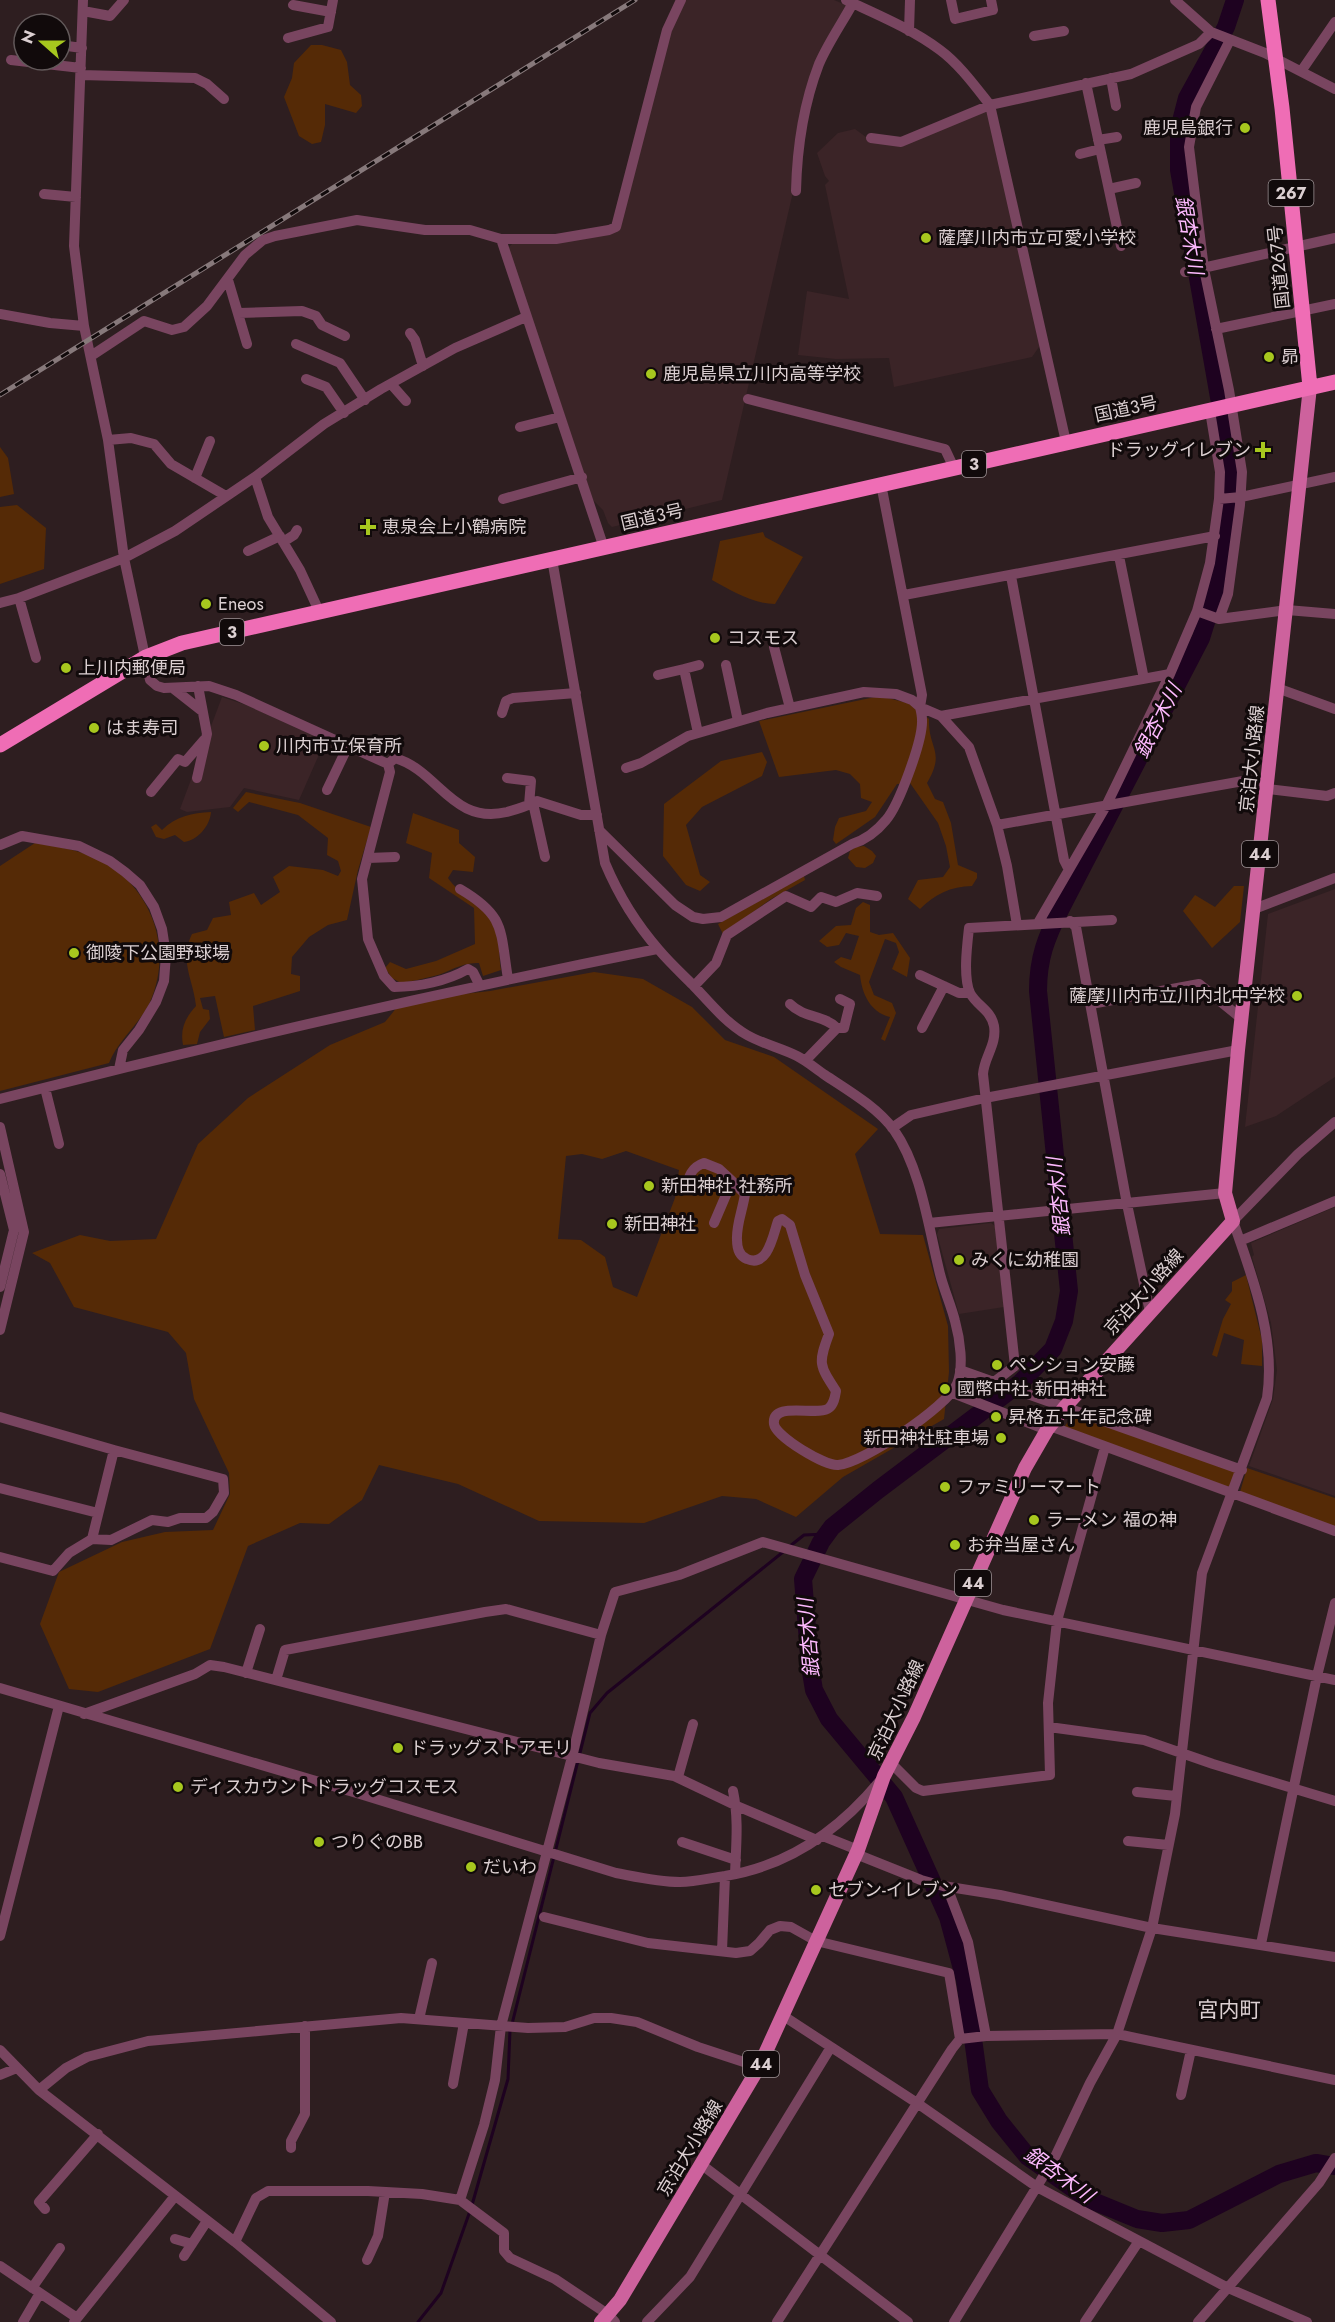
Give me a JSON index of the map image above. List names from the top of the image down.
{
  "streets": {
    "highway": [
      "267",
      "国道267号",
      "国道3号",
      "3"
    ],
    "main road": ["京泊大小路線", "44"]
  },
  "crossings": [
    ["国道267号", "国道3号"],
    ["国道267号", "京泊大小路線"],
    ["国道3号", "京泊大小路線"]
  ],
  "districts": ["宮内町"],
  "water": ["銀杏木川"],
  "places": {
    "other": [
      "鹿児島銀行",
      "薩摩川内市立可愛小学校",
      "昴",
      "鹿児島県立川内高等学校",
      "Eneos",
      "コスモス",
      "上川内郵便局",
      "はま寿司",
      "川内市立保育所",
      "御陵下公園野球場",
      "薩摩川内市立川内北中学校",
      "新田神社 社務所",
      "新田神社",
      "みくに幼稚園",
      "ペンション安藤",
      "國幣中社 新田神社",
      "昇格五十年記念碑",
      "新田神社駐車場",
      "ファミリーマート",
      "ラーメン 福の神",
      "お弁当屋さん",
      "ドラッグストアモリ",
      "ディスカウントドラッグコスモス",
      "つりぐのBB",
      "だいわ",
      "セブン-イレブン"
    ],
    "health": ["ドラッグイレブン", "恵泉会上小鶴病院"]
  },
  "north": "left"
}
